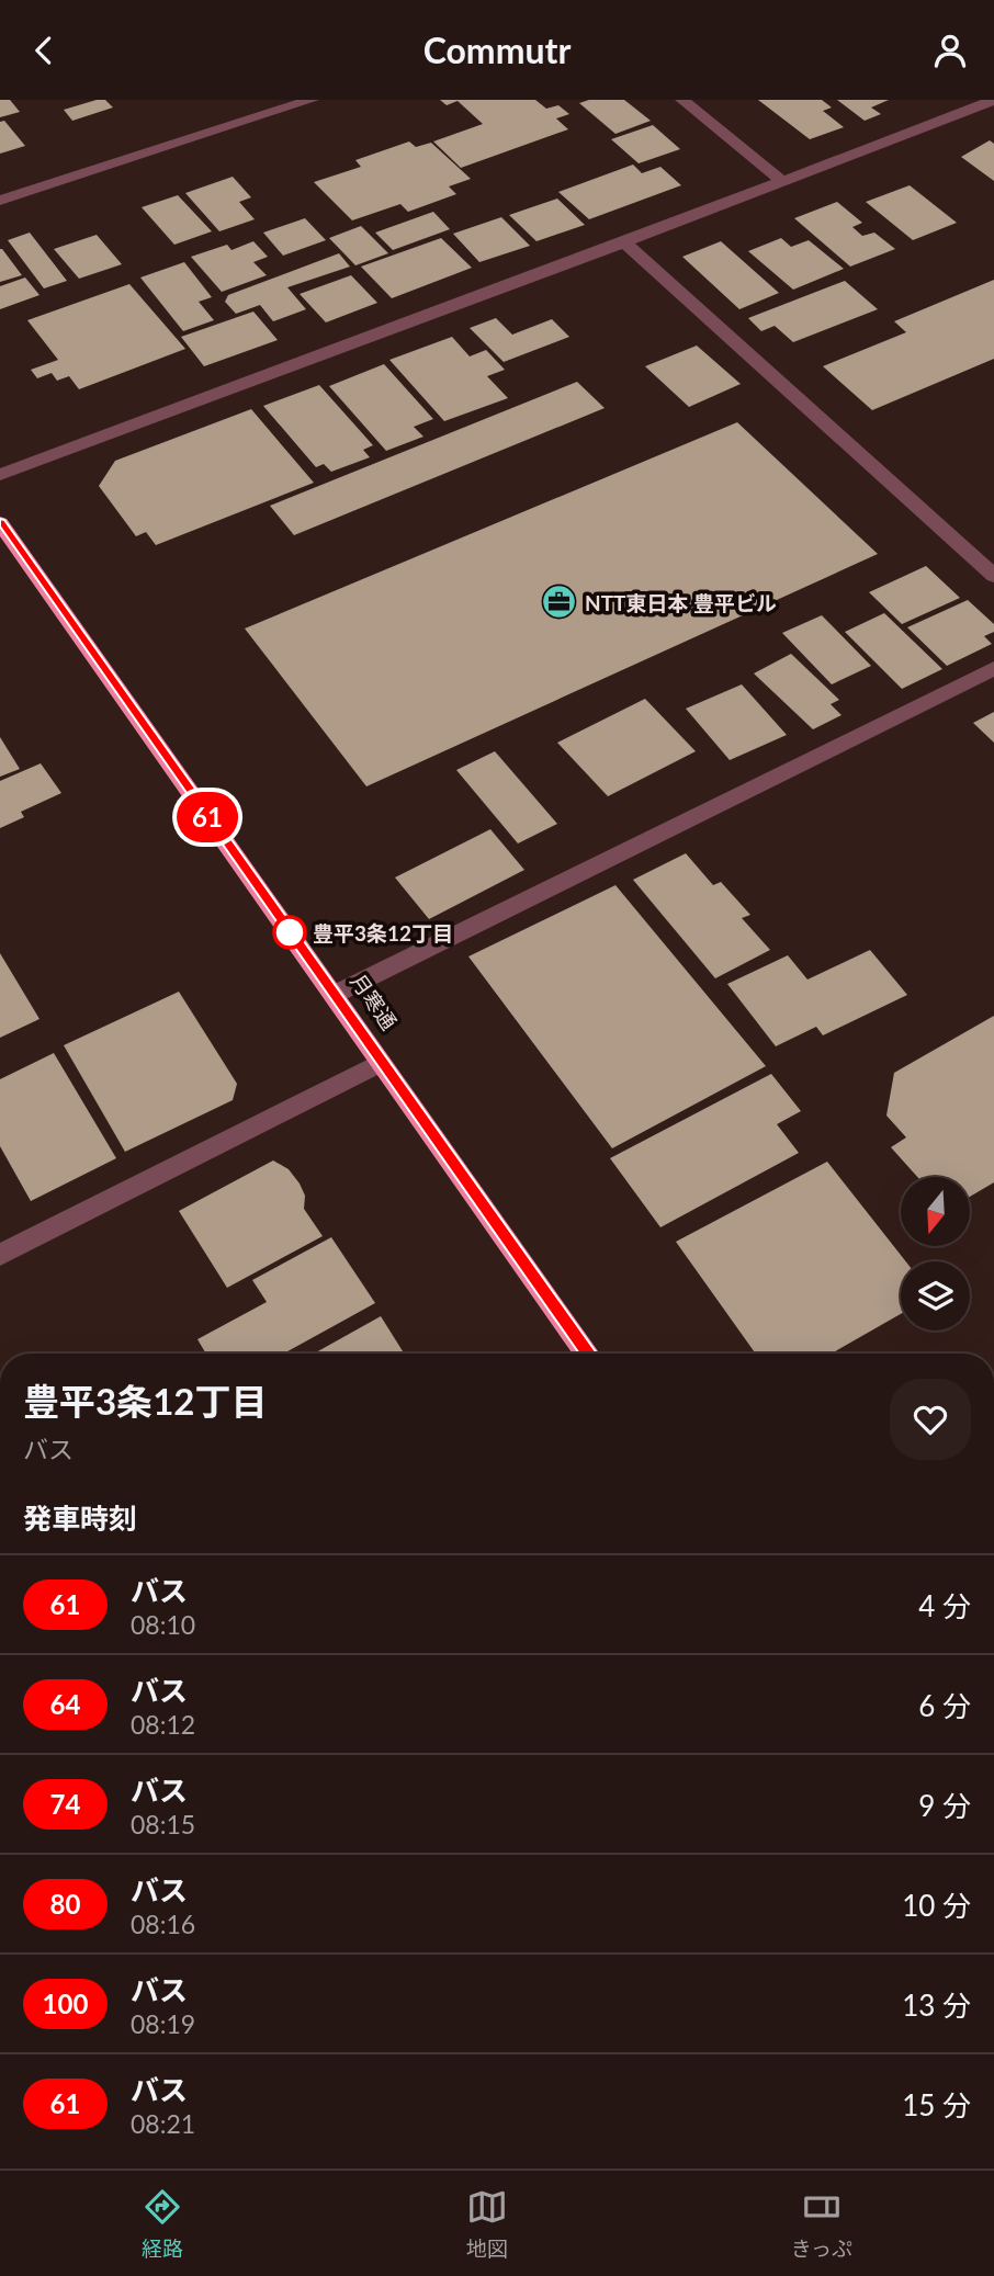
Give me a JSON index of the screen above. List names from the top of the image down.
{
  "streets": {
    "highway": ["月寒通"]
  },
  "places": {
    "office": ["NTT東日本 豊平ビル"],
    "other": ["豊平3条12丁目"]
  },
  "lines": ["bus line 61"],
  "north": "bottom",
  "page": {
    "header": "Commutr",
    "on_map": "61",
    "heading": [
      ["豊平3条12丁目", "バス"],
      "発車時刻"
    ],
    "list": [
      {
        "mark": "61",
        "name": "バス",
        "note": "08:10",
        "value": "4 分"
      },
      {
        "mark": "64",
        "name": "バス",
        "note": "08:12",
        "value": "6 分"
      },
      {
        "mark": "74",
        "name": "バス",
        "note": "08:15",
        "value": "9 分"
      },
      {
        "mark": "80",
        "name": "バス",
        "note": "08:16",
        "value": "10 分"
      },
      {
        "mark": "100",
        "name": "バス",
        "note": "08:19",
        "value": "13 分"
      },
      {
        "mark": "61",
        "name": "バス",
        "note": "08:21",
        "value": "15 分"
      }
    ],
    "tabs": ["経路", "地図", "きっぷ"]
  }
}
